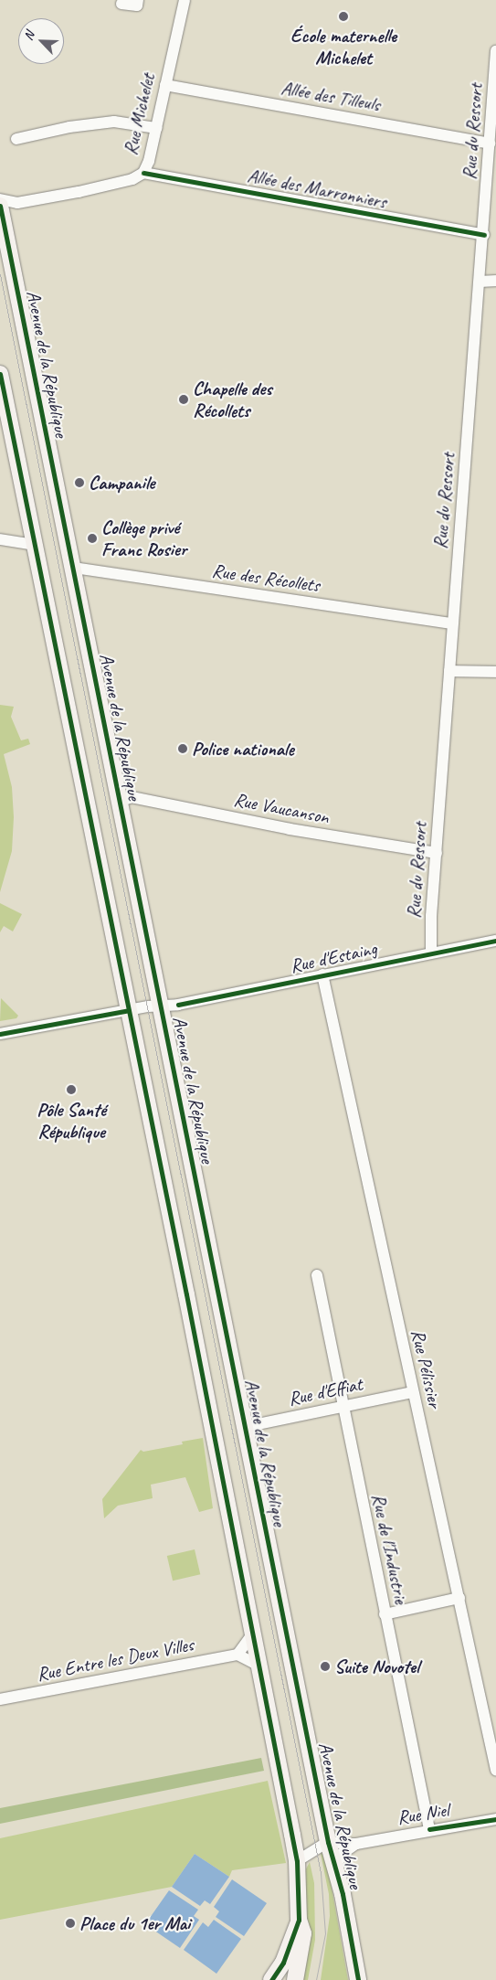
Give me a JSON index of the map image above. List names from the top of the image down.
{
  "streets": {
    "main road": ["Avenue de la République"],
    "street": [
      "Allée des Tilleuls",
      "Rue Michelet",
      "Rue du Ressort",
      "Allée des Marronniers",
      "Rue des Récollets",
      "Rue Vaucanson",
      "Rue d'Estaing",
      "Rue Pélissier",
      "Rue d'Effiat",
      "Rue de l'Industrie",
      "Rue Entre les Deux Villes",
      "Rue Niel"
    ]
  },
  "crossings": [
    ["Allée des Tilleuls", "Rue Michelet"],
    ["Allée des Tilleuls", "Rue du Ressort"],
    ["Rue Michelet", "Allée des Marronniers"],
    ["Rue du Ressort", "Allée des Marronniers"],
    ["Rue du Ressort", "Rue des Récollets"],
    ["Rue du Ressort", "Rue Vaucanson"],
    ["Rue du Ressort", "Rue d'Estaing"],
    ["Avenue de la République", "Rue des Récollets"],
    ["Avenue de la République", "Rue Vaucanson"],
    ["Avenue de la République", "Rue d'Estaing"],
    ["Avenue de la République", "Rue d'Effiat"],
    ["Avenue de la République", "Rue Niel"],
    ["Rue d'Estaing", "Rue Pélissier"],
    ["Rue Pélissier", "Rue d'Effiat"],
    ["Rue d'Effiat", "Rue de l'Industrie"],
    ["Rue de l'Industrie", "Rue Niel"]
  ],
  "places": [
    "École maternelle Michelet",
    "Chapelle des Récollets",
    "Campanile",
    "Collège privé Franc Rosier",
    "Police nationale",
    "Pôle Santé République",
    "Suite Novotel",
    "Place du 1er Mai"
  ],
  "north": "top left"
}
